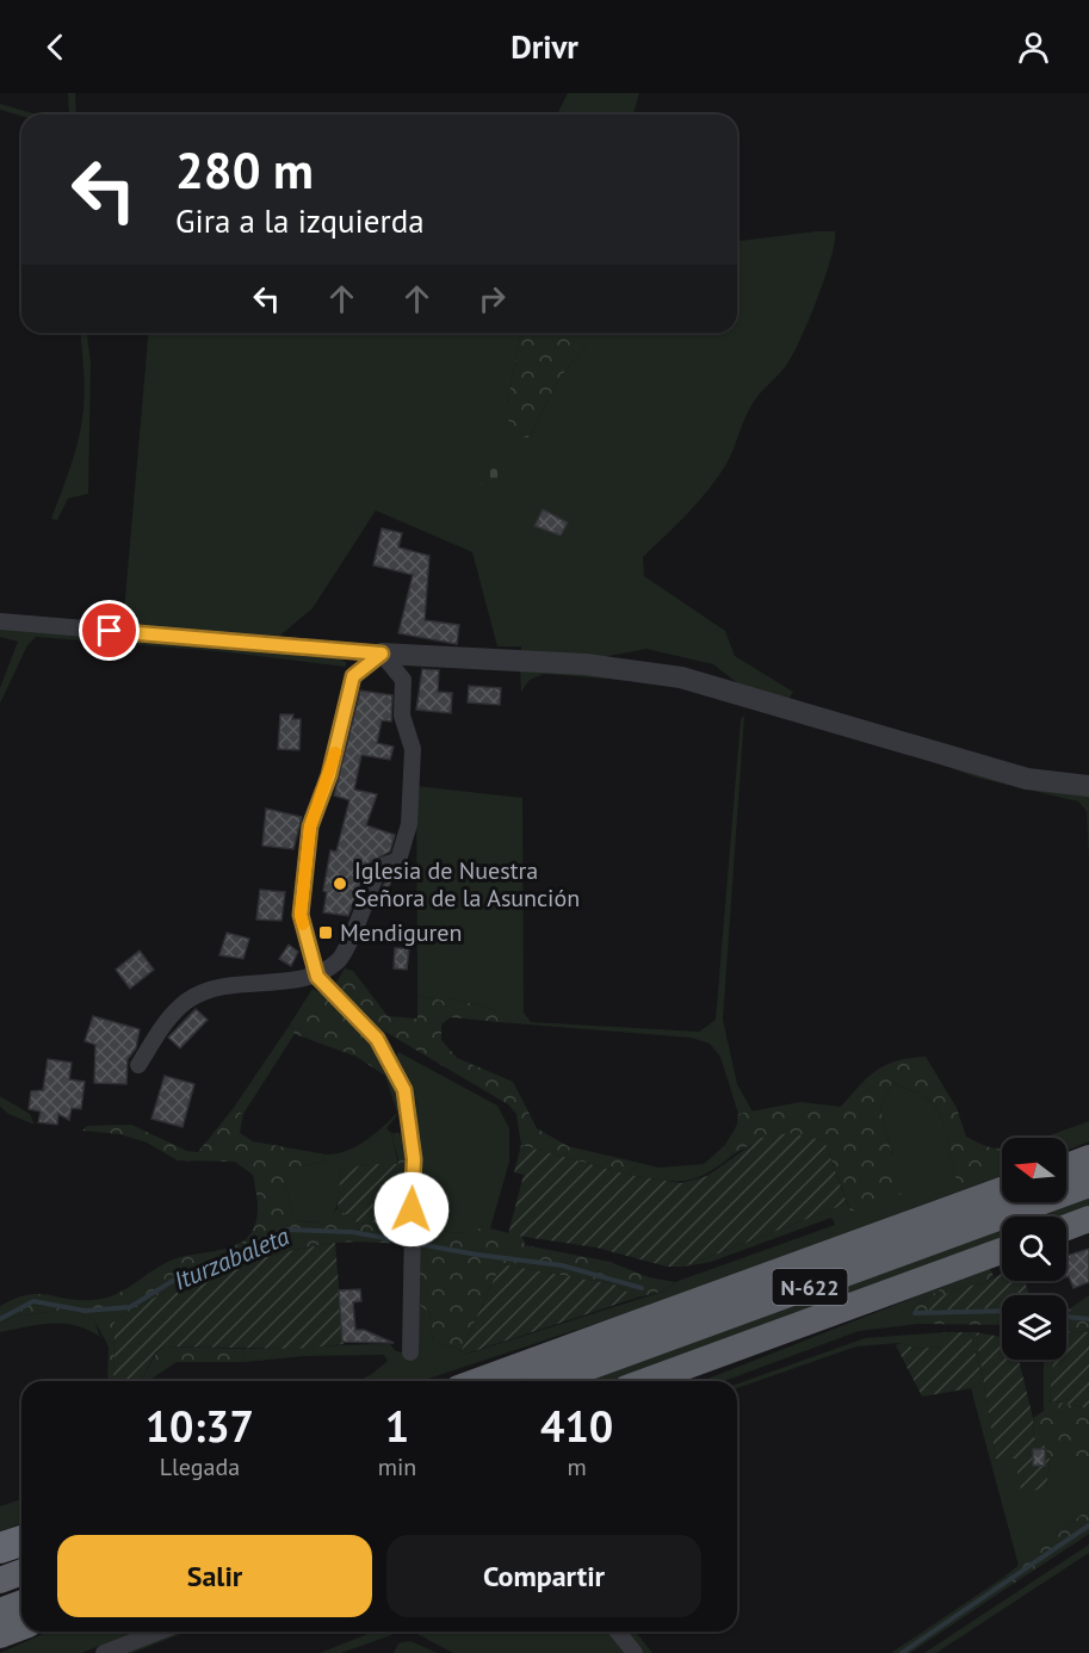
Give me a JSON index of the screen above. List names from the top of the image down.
{
  "streets": {
    "highway": ["N-622"]
  },
  "water": ["Iturzabaleta"],
  "places": {
    "other": ["Iglesia de Nuestra Señora de la Asunción"],
    "transit": ["Mendiguren"]
  },
  "north": "left",
  "page": {
    "header": "Drivr",
    "turn": ["280 m", "Gira a la izquierda"],
    "eta": [
      "10:37",
      "Llegada",
      "1",
      "min",
      "410",
      "m"
    ],
    "buttons": ["Salir", "Compartir"]
  }
}
